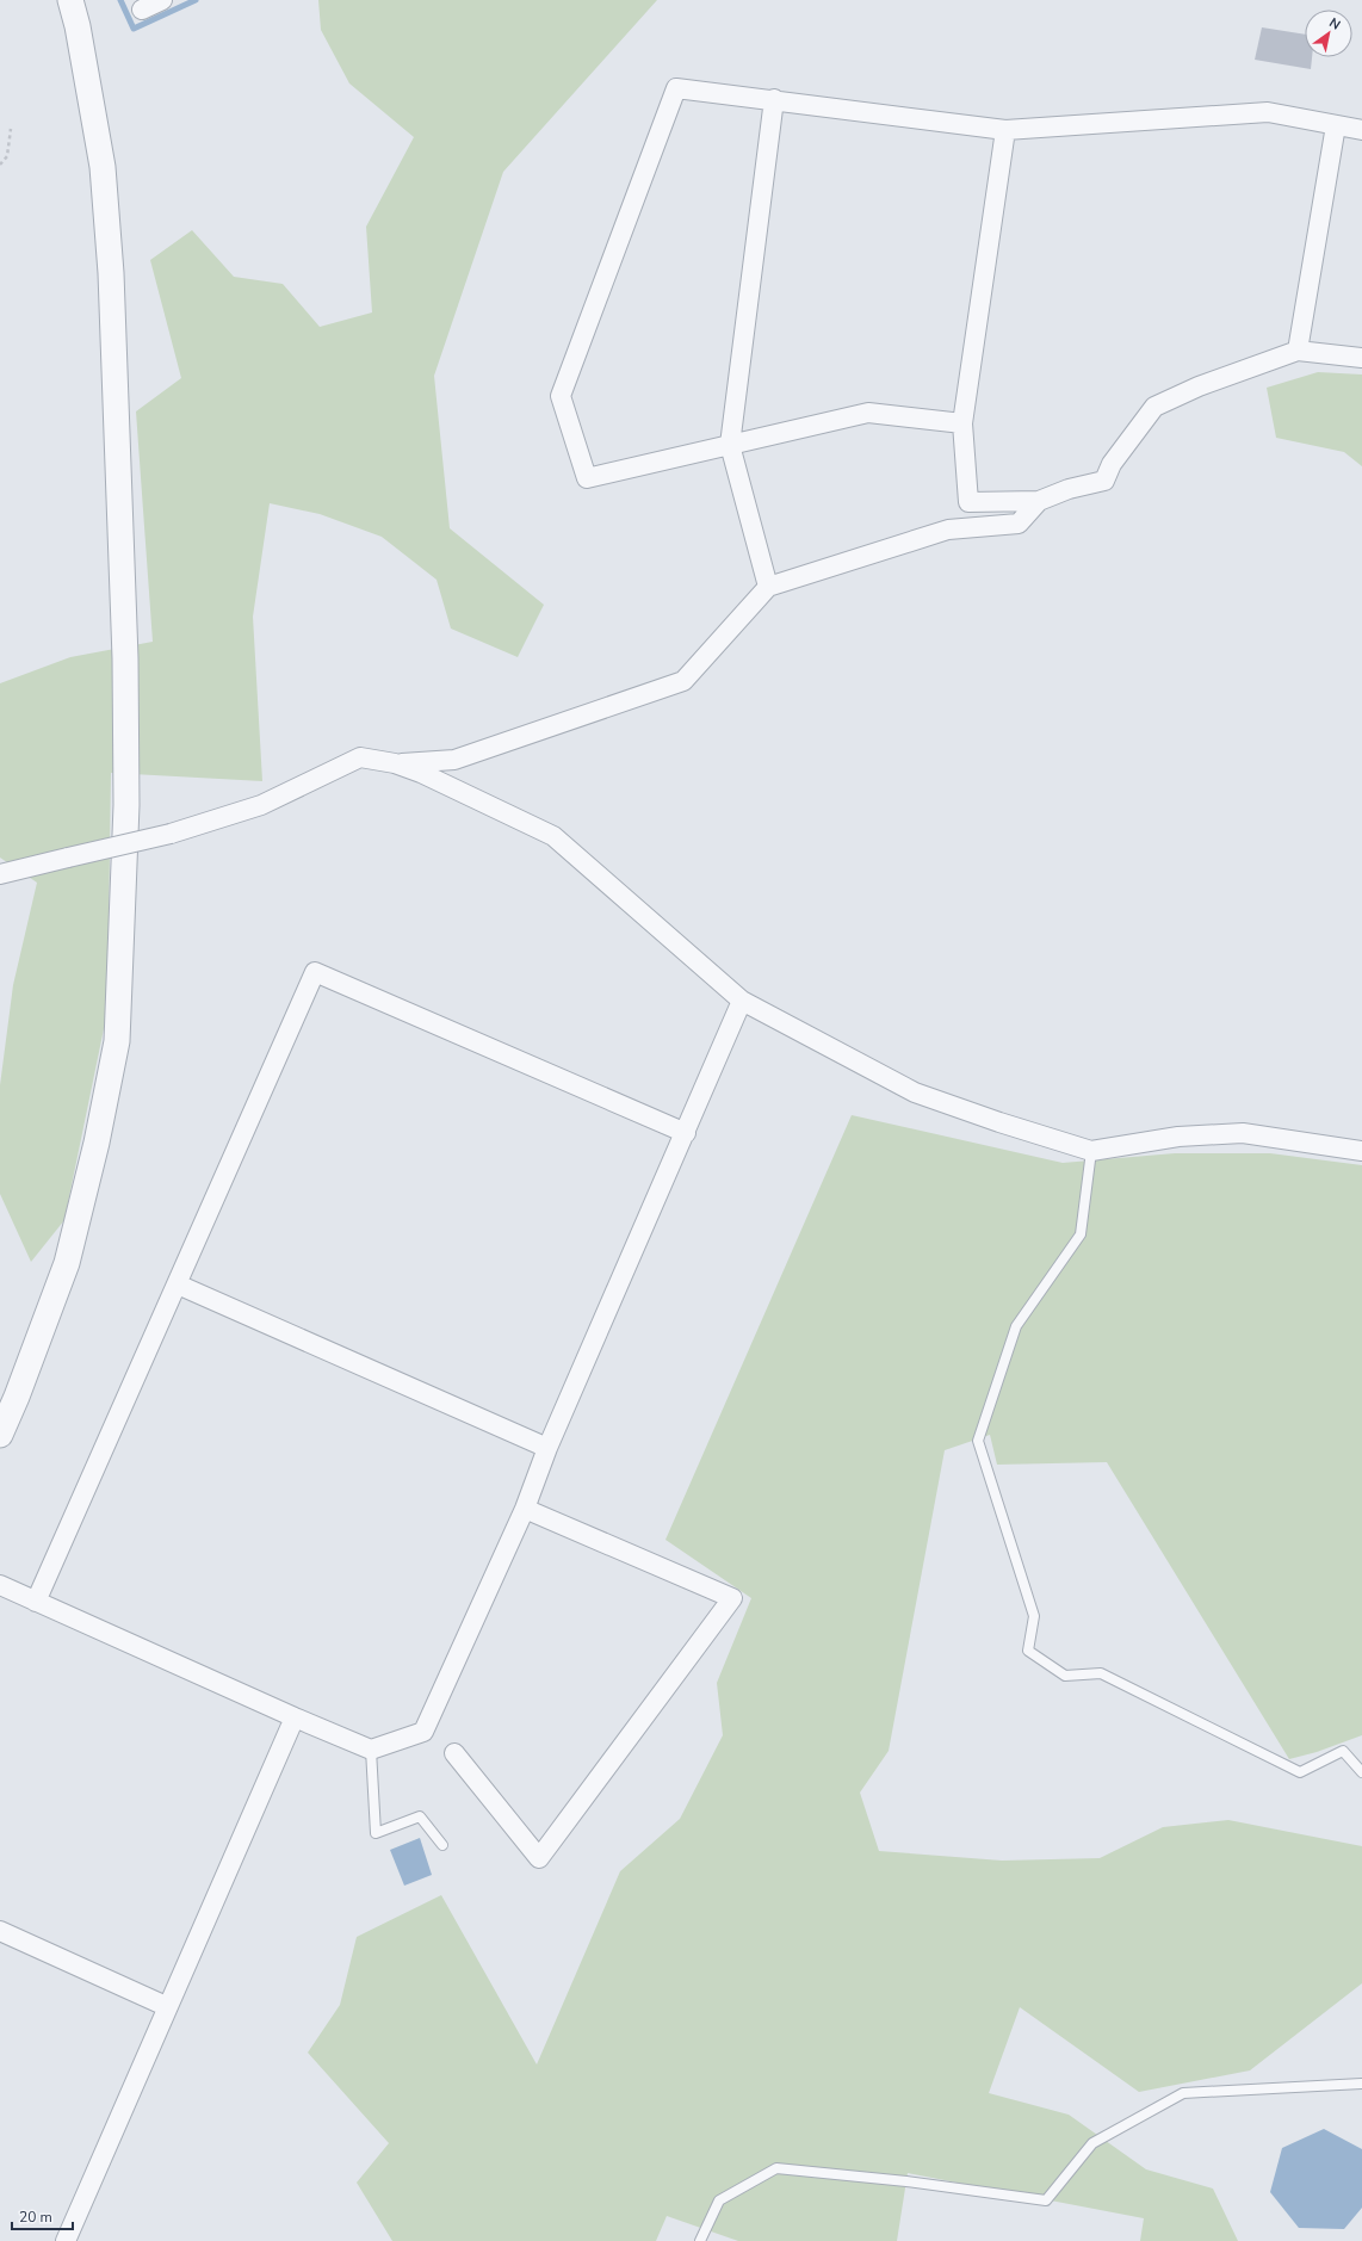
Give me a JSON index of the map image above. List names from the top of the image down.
{
  "scale_bar": "20 m",
  "north": "top right"
}
